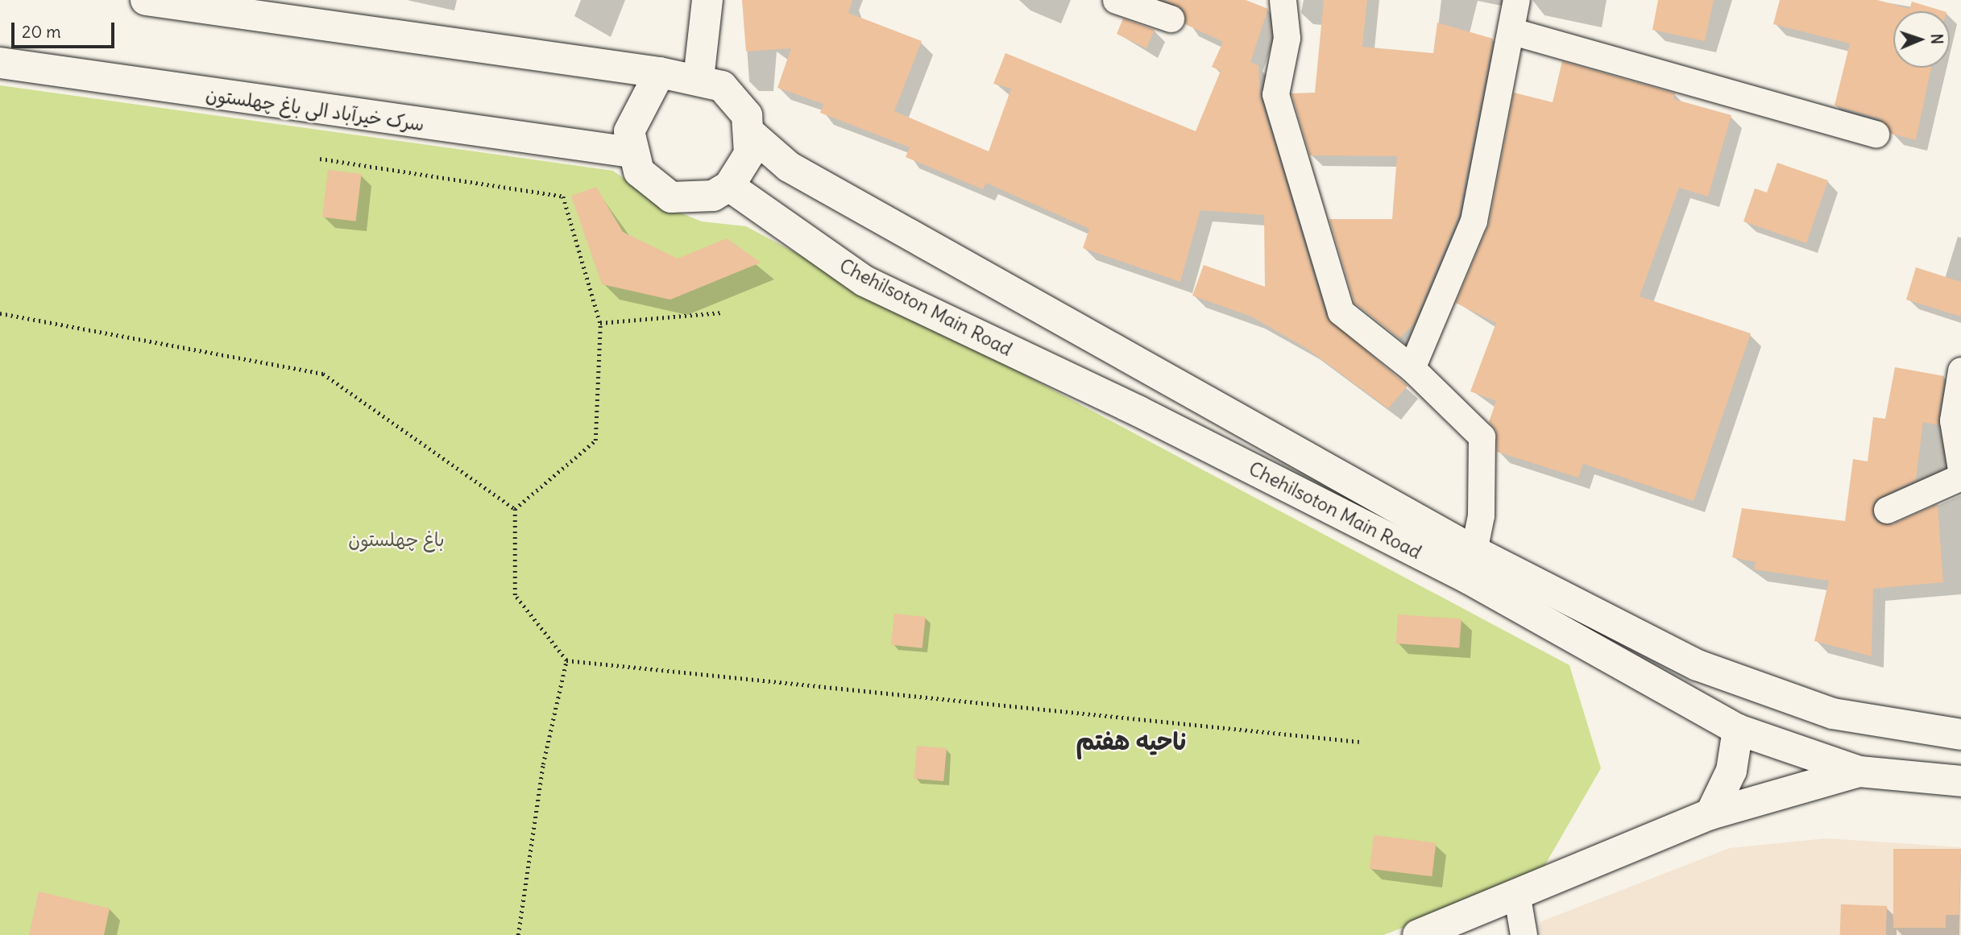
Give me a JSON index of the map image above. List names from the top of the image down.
{
  "streets": {
    "main road": ["سرک خیرآباد الی باغ چهلستون", "Chehilsoton Main Road"]
  },
  "crossings": [
    ["سرک خیرآباد الی باغ چهلستون", "Chehilsoton Main Road"]
  ],
  "districts": ["ناحیه هفتم"],
  "parks": ["باغ چهلستون"],
  "scale_bar": "20 m",
  "north": "right"
}
